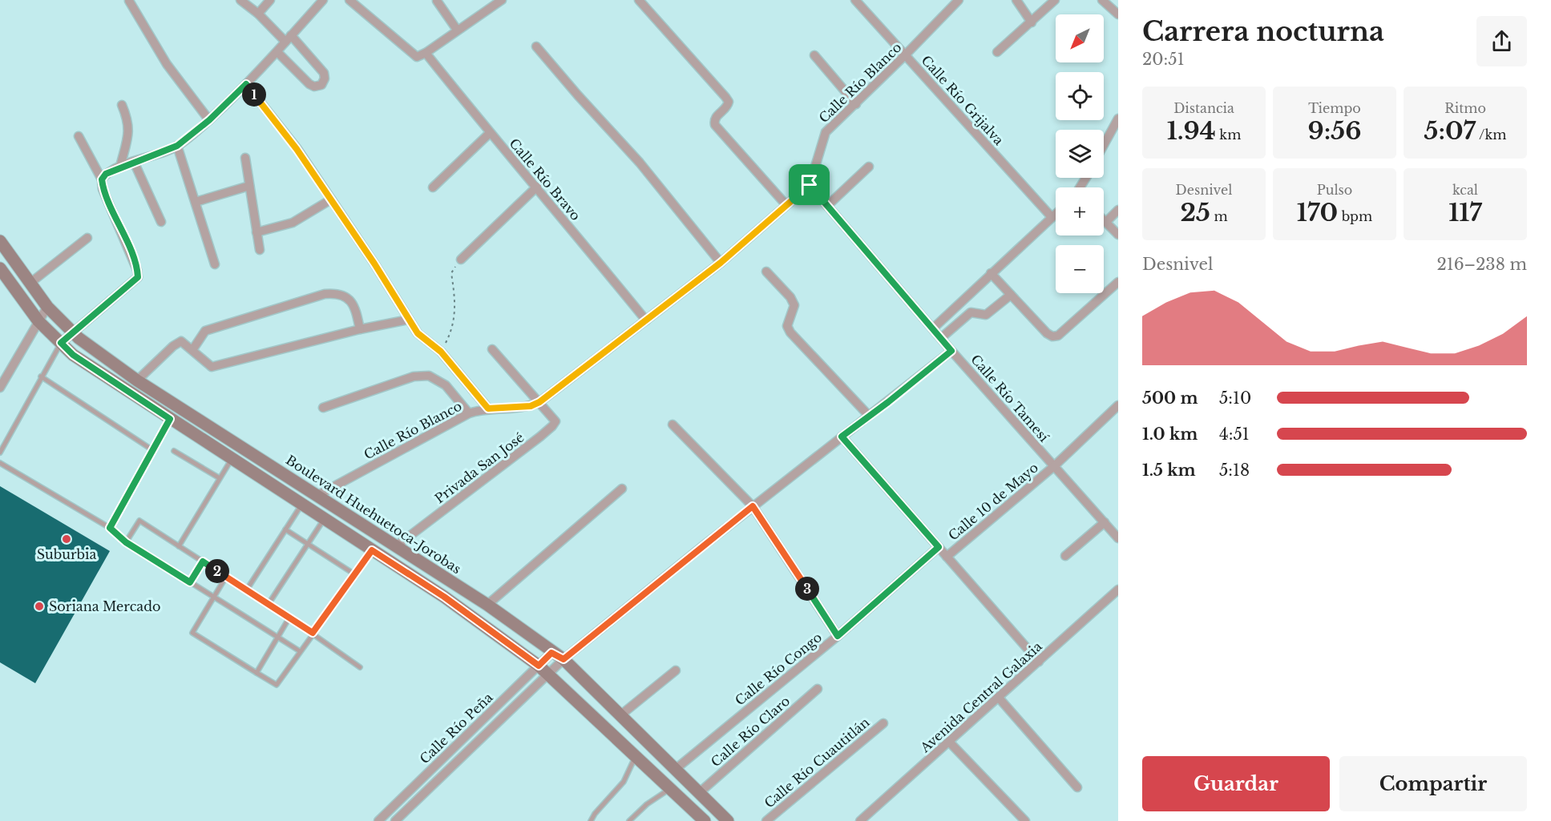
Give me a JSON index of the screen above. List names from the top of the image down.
{
  "streets": {
    "main road": ["Boulevard Huehuetoca-Jorobas"],
    "street": [
      "Calle Río Blanco",
      "Calle Río Grijalva",
      "Calle Río Bravo",
      "Calle Río Tamesí",
      "Privada San José",
      "Calle 10 de Mayo",
      "Calle Río Congo",
      "Avenida Central Galaxia",
      "Calle Río Peña",
      "Calle Río Claro",
      "Calle Río Cuautitlán"
    ]
  },
  "crossings": [
    ["Calle Río Blanco", "Calle Río Grijalva"],
    ["Calle Río Blanco", "Calle Río Bravo"],
    ["Calle Río Blanco", "Calle Río Tamesí"],
    ["Calle Río Blanco", "Privada San José"],
    ["Calle Río Blanco", "Boulevard Huehuetoca-Jorobas"],
    ["Calle Río Tamesí", "Calle 10 de Mayo"],
    ["Calle Río Tamesí", "Calle Río Peña"],
    ["Privada San José", "Boulevard Huehuetoca-Jorobas"],
    ["Boulevard Huehuetoca-Jorobas", "Calle Río Congo"],
    ["Boulevard Huehuetoca-Jorobas", "Calle Río Peña"],
    ["Boulevard Huehuetoca-Jorobas", "Calle Río Claro"]
  ],
  "places": ["Suburbia", "Soriana Mercado"],
  "north": "bottom left",
  "page": {
    "heading": ["Carrera nocturna", "20:51"],
    "map_buttons": ["+", "−"],
    "stats": [
      ["Distancia", "1.94 km"],
      ["Tiempo", "9:56"],
      ["Ritmo", "5:07 /km"],
      ["Desnivel", "25 m"],
      ["Pulso", "170 bpm"],
      ["kcal", "117"]
    ],
    "pins": ["1", "2", "3"],
    "chart": ["Desnivel", "216–238 m"],
    "list": [
      {
        "name": "500 m",
        "note": "5:10"
      },
      {
        "name": "1.0 km",
        "note": "4:51"
      },
      {
        "name": "1.5 km",
        "note": "5:18"
      }
    ],
    "buttons": ["Guardar", "Compartir"]
  }
}
